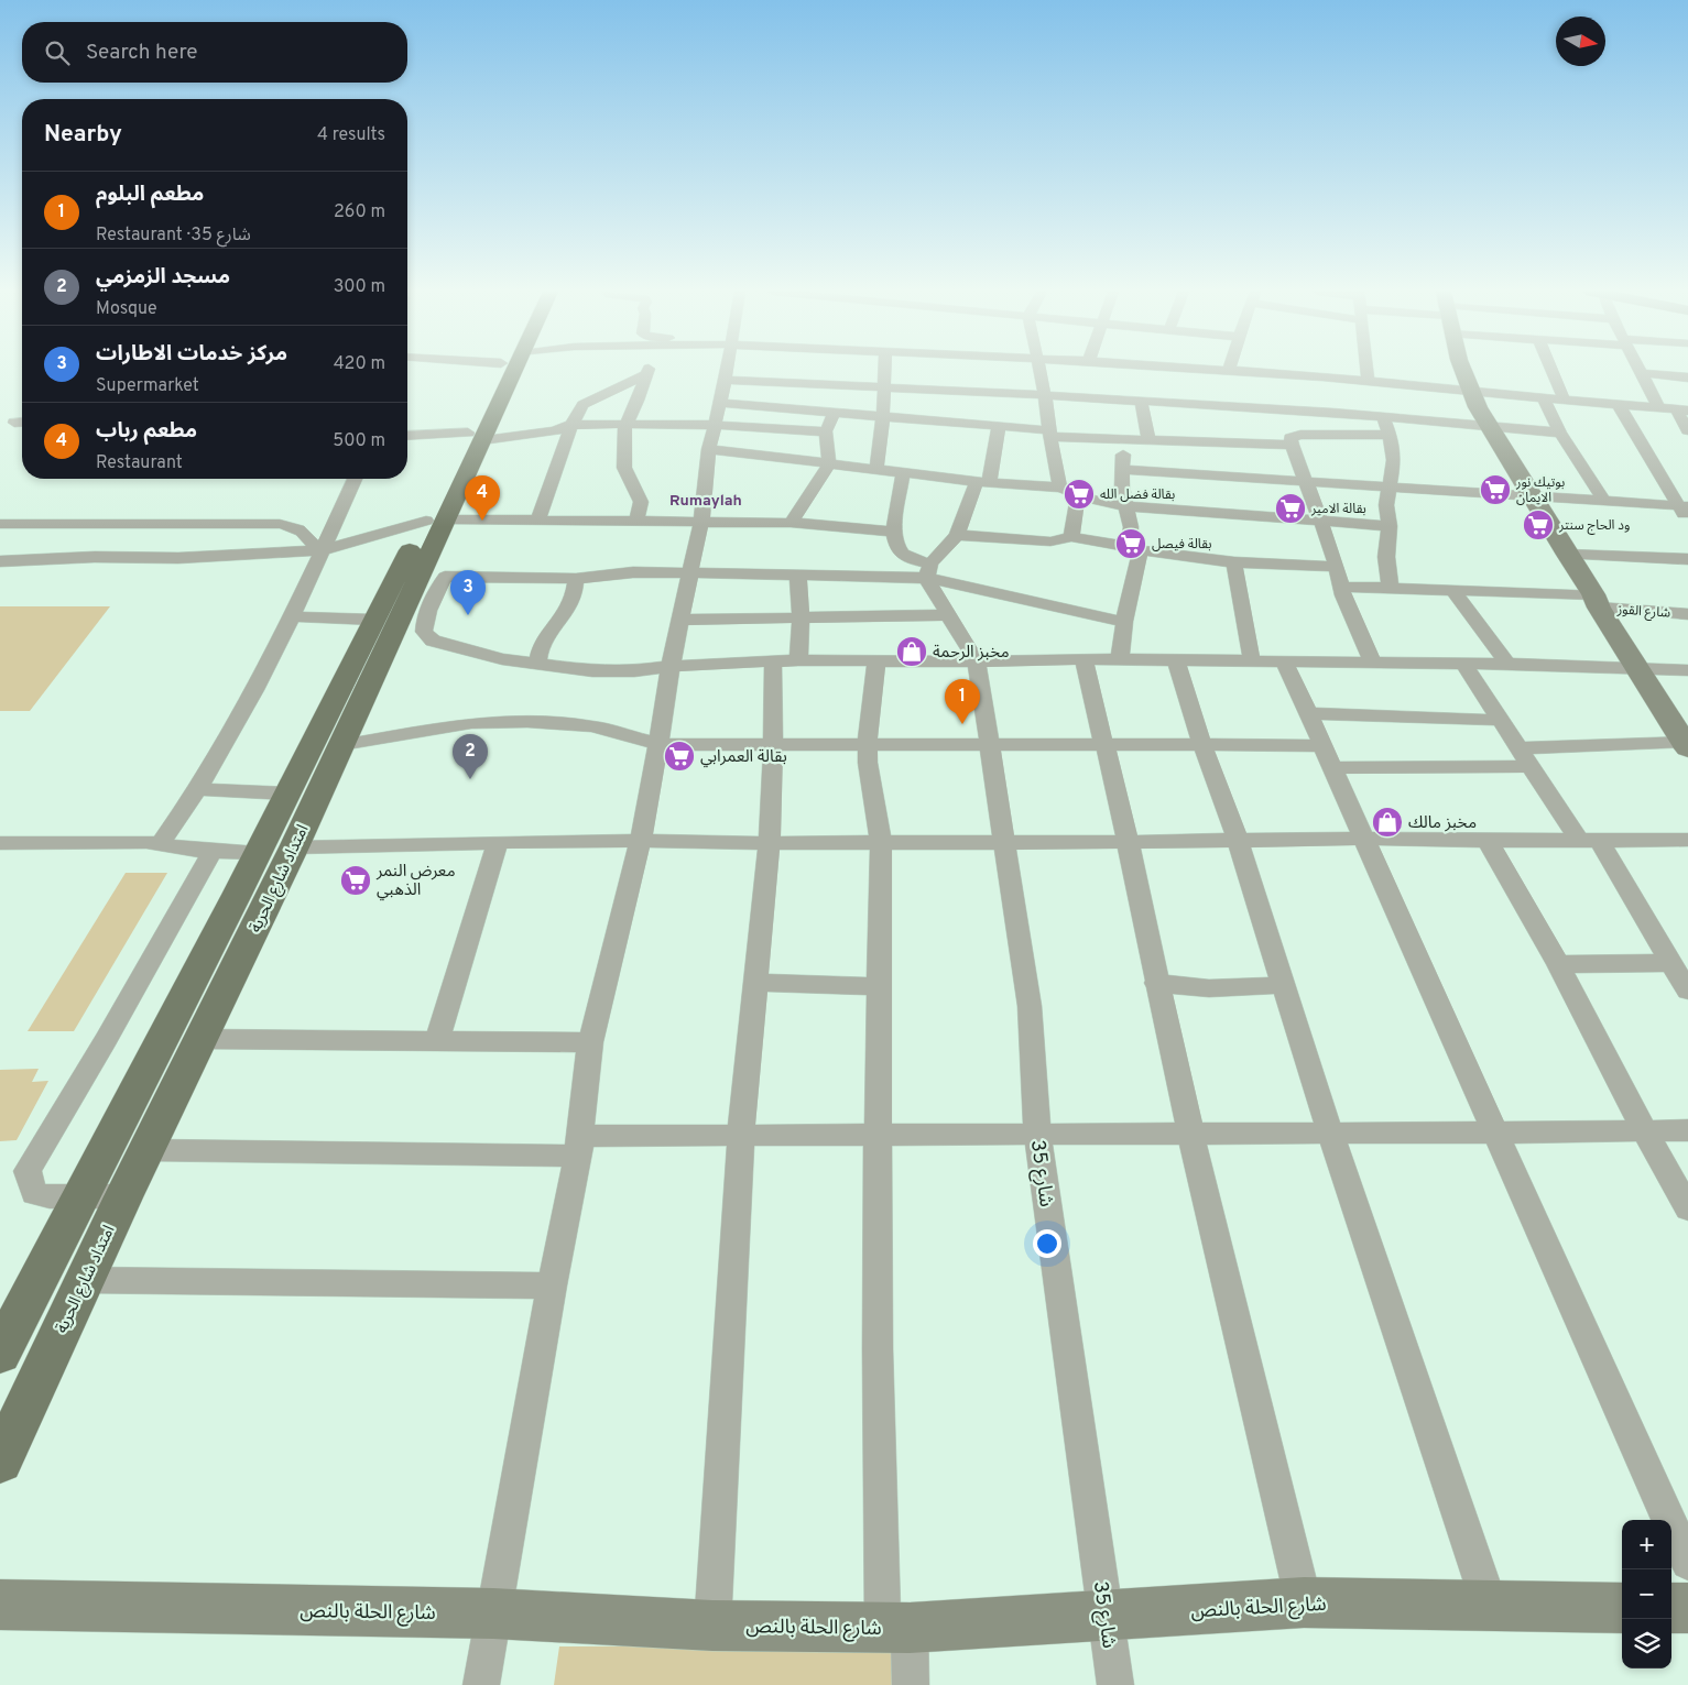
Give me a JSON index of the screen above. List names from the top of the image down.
{
  "streets": {
    "main road": ["امتداد شارع الحرية"],
    "street": ["شارع القوز", "شارع 35", "شارع الحلة بالنص"]
  },
  "crossings": [
    ["شارع 35", "شارع الحلة بالنص"]
  ],
  "districts": ["Rumaylah"],
  "places": {
    "supermarket": [
      "بوتيك نور الايمان",
      "بقالة فضل الله",
      "بقالة الامير",
      "ود الحاج سنتر",
      "بقالة فيصل",
      "بقالة العمرابي",
      "معرض النمر الذهبي"
    ],
    "shop": ["مخبز الرحمة", "مخبز مالك"]
  },
  "north": "right",
  "page": {
    "search": "Search here",
    "heading": ["Nearby", "4 results"],
    "list": [
      {
        "mark": "1",
        "name": "مطعم البلوم",
        "note": "Restaurant · شارع 35",
        "value": "260 m"
      },
      {
        "mark": "2",
        "name": "مسجد الزمزمي",
        "note": "Mosque",
        "value": "300 m"
      },
      {
        "mark": "3",
        "name": "مركز خدمات الاطارات",
        "note": "Supermarket",
        "value": "420 m"
      },
      {
        "mark": "4",
        "name": "مطعم رباب",
        "note": "Restaurant",
        "value": "500 m"
      }
    ],
    "pins": [
      "4",
      "3",
      "1",
      "2"
    ],
    "map_buttons": ["+", "−"]
  }
}
